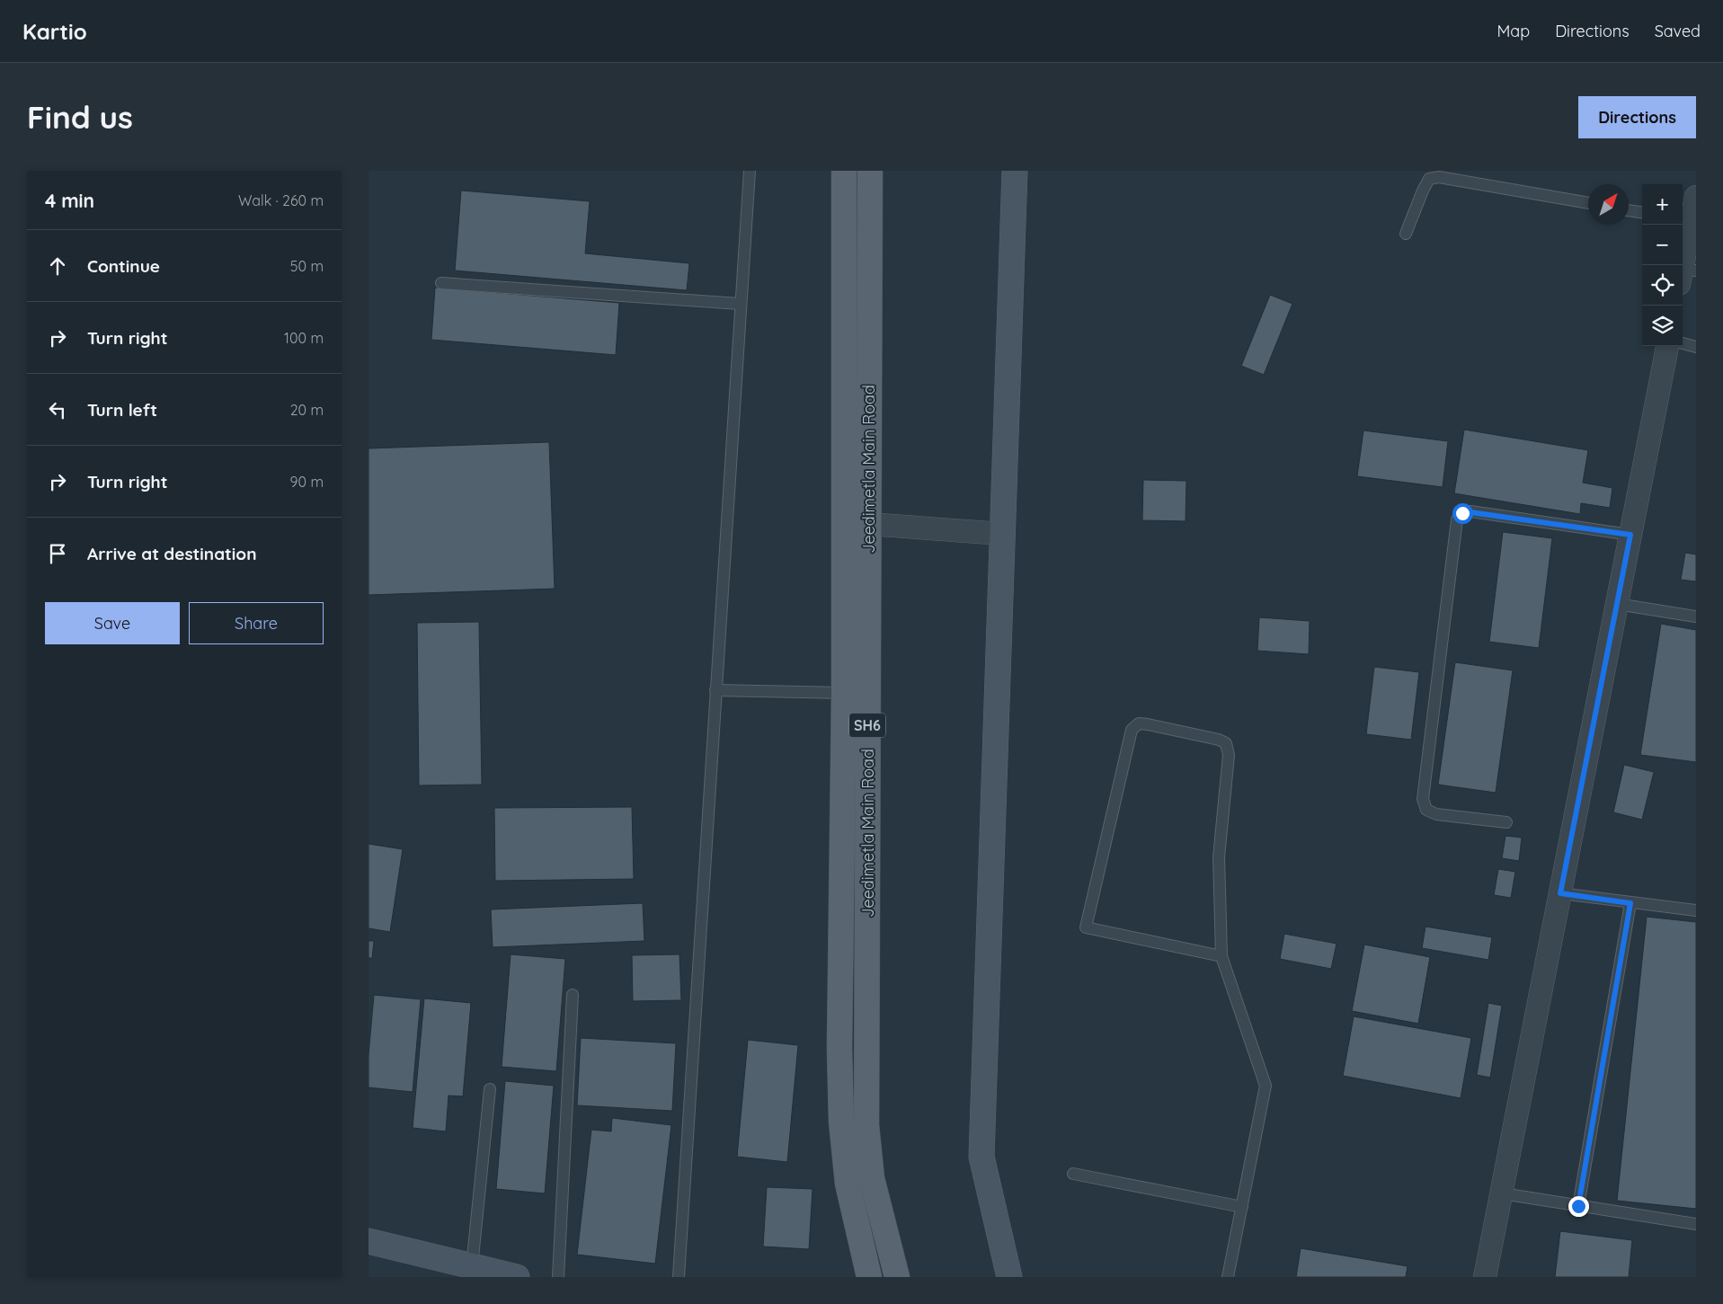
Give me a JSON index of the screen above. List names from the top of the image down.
{
  "streets": {
    "main road": ["Jeedimetla Main Road", "SH6"]
  },
  "north": "top right",
  "page": {
    "header": "Kartio",
    "nav": ["Map", "Directions", "Saved"],
    "buttons": [
      "Directions",
      ["Save", "Share"]
    ],
    "title": "Find us",
    "heading": ["4 min", "Walk · 260 m"],
    "map_buttons": ["+", "−"],
    "list": [
      ["Continue", "50 m"],
      ["Turn right", "100 m"],
      ["Turn left", "20 m"],
      ["Turn right", "90 m"],
      "Arrive at destination"
    ]
  }
}
